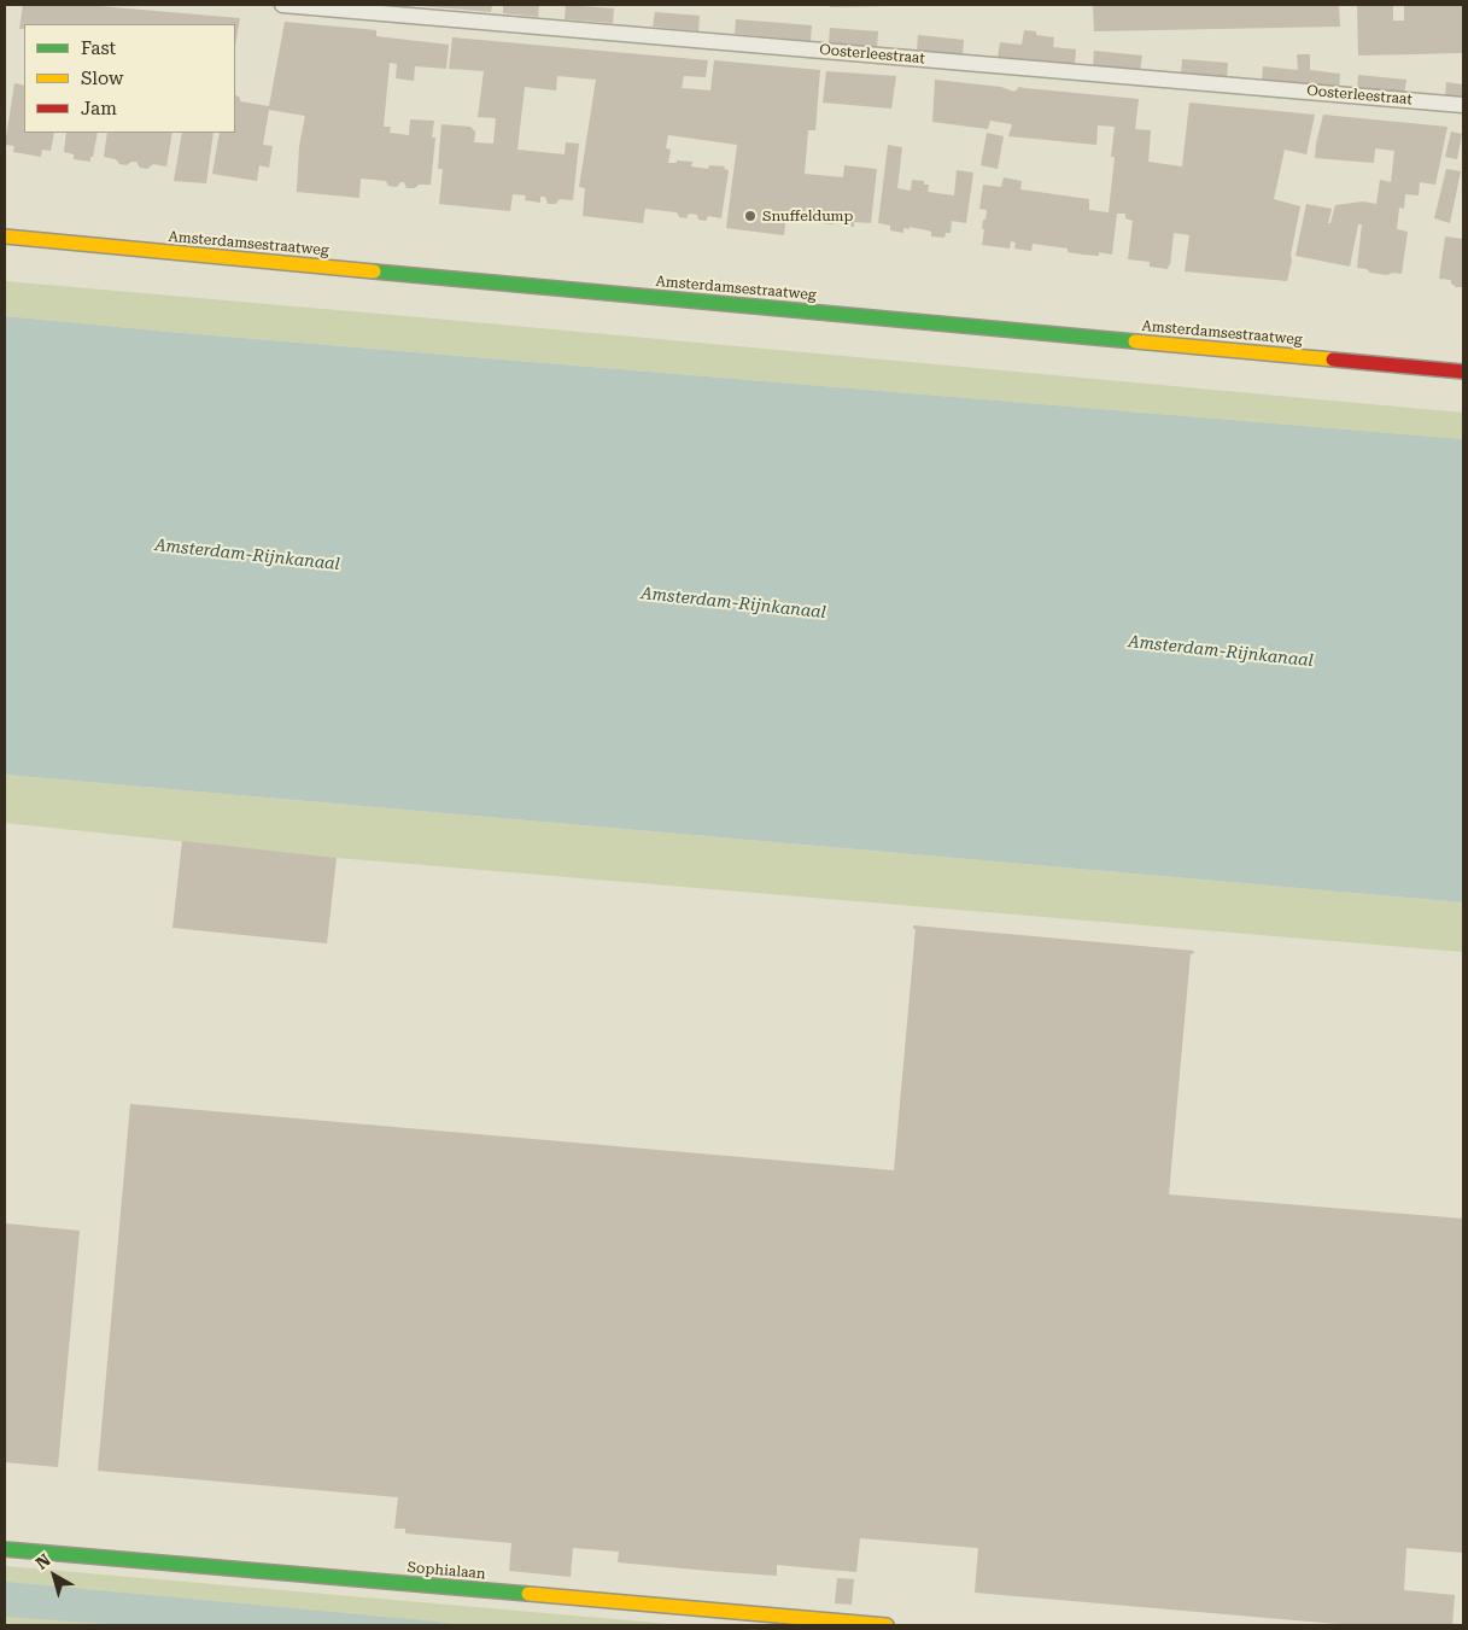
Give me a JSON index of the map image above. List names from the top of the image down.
{
  "streets": {
    "main road": ["Amsterdamsestraatweg", "Sophialaan"],
    "lane": ["Oosterleestraat"]
  },
  "water": ["Amsterdam-Rijnkanaal"],
  "places": ["Snuffeldump"],
  "legend": ["Fast", "Slow", "Jam"],
  "north": "top left"
}
